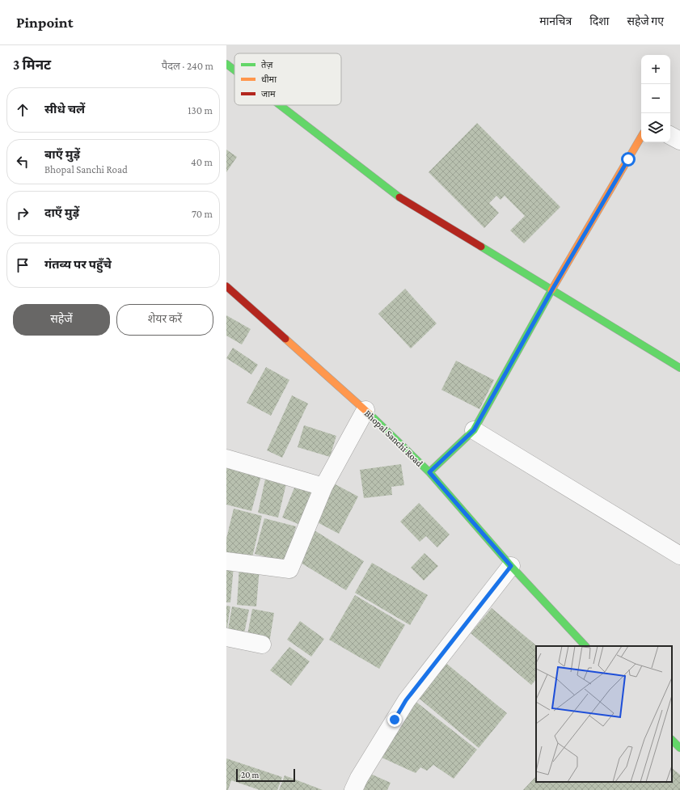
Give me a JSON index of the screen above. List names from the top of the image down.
{
  "streets": {
    "street": ["Bhopal Sanchi Road"]
  },
  "legend": ["तेज़", "धीमा", "जाम"],
  "scale_bar": "20 m",
  "page": {
    "header": "Pinpoint",
    "nav": ["मानचित्र", "दिशा", "सहेजे गए"],
    "heading": ["3 मिनट", "पैदल · 240 m"],
    "map_buttons": ["+", "−"],
    "list": [
      ["सीधे चलें", "130 m"],
      ["बाएँ मुड़ें", "Bhopal Sanchi Road", "40 m"],
      ["दाएँ मुड़ें", "70 m"],
      "गंतव्य पर पहुँचे"
    ],
    "buttons": ["सहेजें", "शेयर करें"],
    "scale": "20 m"
  }
}
